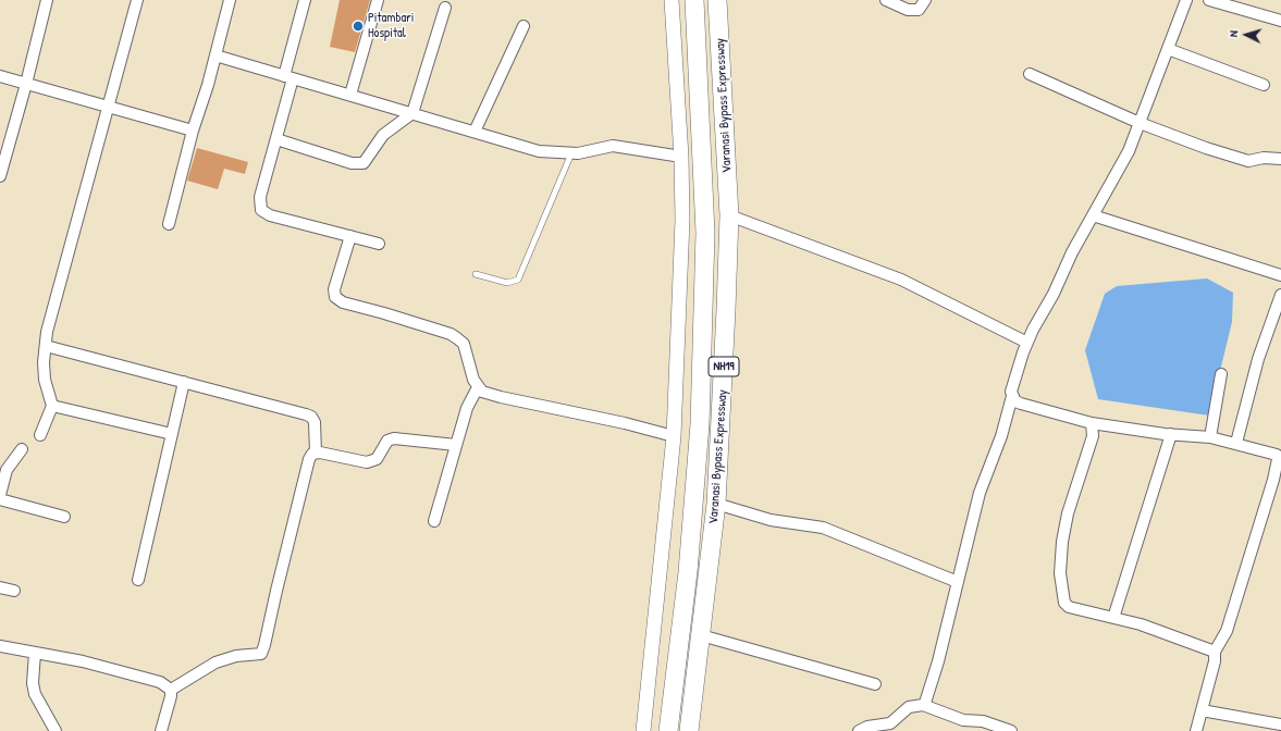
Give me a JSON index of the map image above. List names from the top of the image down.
{
  "streets": {
    "highway": ["Varanasi Bypass Expressway", "NH19"]
  },
  "places": ["Pitambari Hospital"],
  "north": "left"
}
